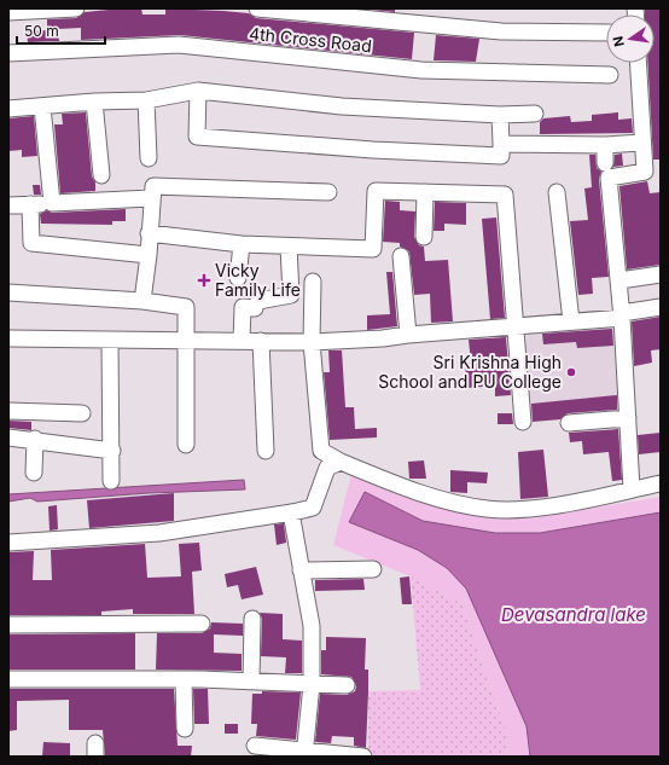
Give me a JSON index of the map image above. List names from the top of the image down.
{
  "streets": {
    "street": ["4th Cross Road"]
  },
  "water": ["Devasandra lake"],
  "places": {
    "health": ["Vicky Family Life"],
    "other": ["Sri Krishna High School and PU College"]
  },
  "scale_bar": "50 m",
  "north": "left"
}
